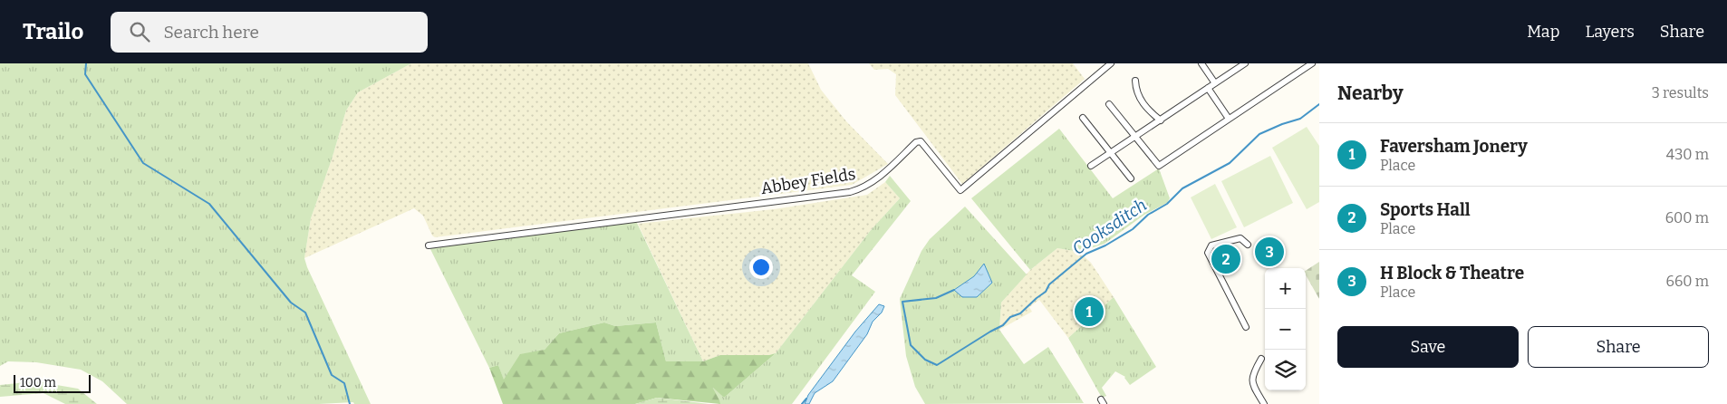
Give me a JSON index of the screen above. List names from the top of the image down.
{
  "streets": {
    "street": ["Abbey Fields"]
  },
  "water": ["Cooksditch"],
  "scale_bar": "100 m",
  "page": {
    "header": "Trailo",
    "search": "Search here",
    "nav": ["Map", "Layers", "Share"],
    "heading": ["Nearby", "3 results"],
    "list": [
      {
        "mark": "1",
        "name": "Faversham Jonery",
        "note": "Place",
        "value": "430 m"
      },
      {
        "mark": "2",
        "name": "Sports Hall",
        "note": "Place",
        "value": "600 m"
      },
      {
        "mark": "3",
        "name": "H Block & Theatre",
        "note": "Place",
        "value": "660 m"
      }
    ],
    "pins": ["3", "2", "1"],
    "map_buttons": ["+", "−"],
    "buttons": ["Save", "Share"],
    "scale": "100 m"
  }
}
